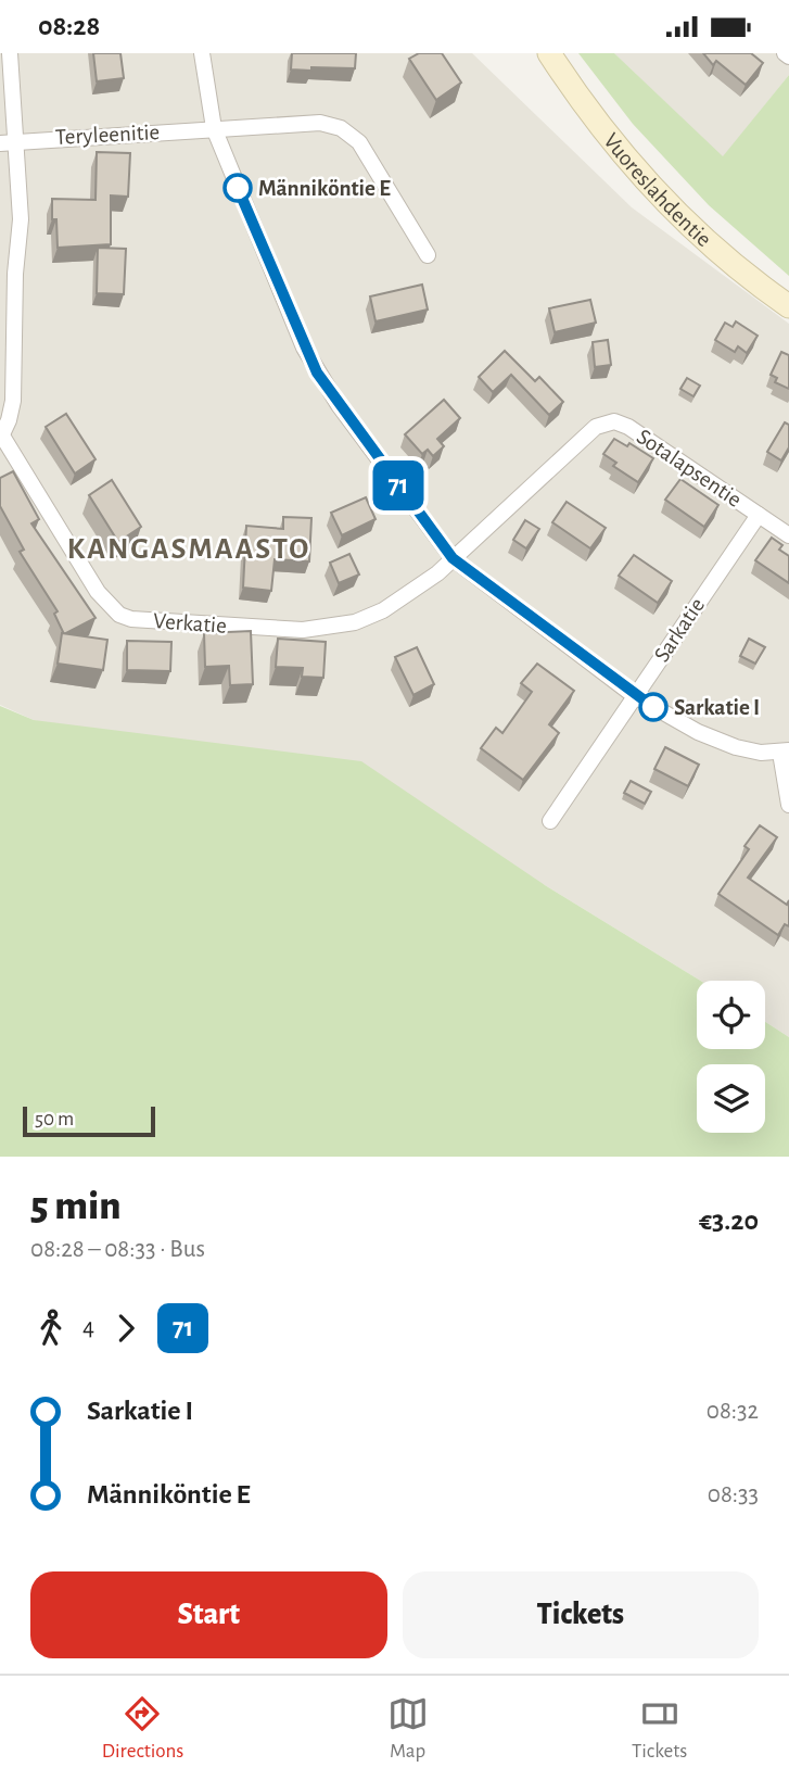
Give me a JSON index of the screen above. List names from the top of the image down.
{
  "streets": {
    "street": [
      "Teryleenitie",
      "Vuoreslahdentie",
      "Sotalapsentie",
      "Verkatie",
      "Sarkatie"
    ]
  },
  "crossings": [
    ["Sotalapsentie", "Verkatie"],
    ["Sotalapsentie", "Sarkatie"]
  ],
  "districts": ["KANGASMAASTO"],
  "places": ["Männiköntie E", "Sarkatie I"],
  "lines": ["bus line 71"],
  "scale_bar": "50 m",
  "page": {
    "status": "08:28",
    "on_map": "71",
    "scale": "50 m",
    "heading": ["5 min", "08:28 – 08:33 · Bus", "€3.20"],
    "legs": ["4", "71"],
    "list": [
      {
        "name": "Sarkatie I",
        "value": "08:32"
      },
      {
        "name": "Männiköntie E",
        "value": "08:33"
      }
    ],
    "buttons": ["Start", "Tickets"],
    "tabs": ["Directions", "Map", "Tickets"]
  }
}
